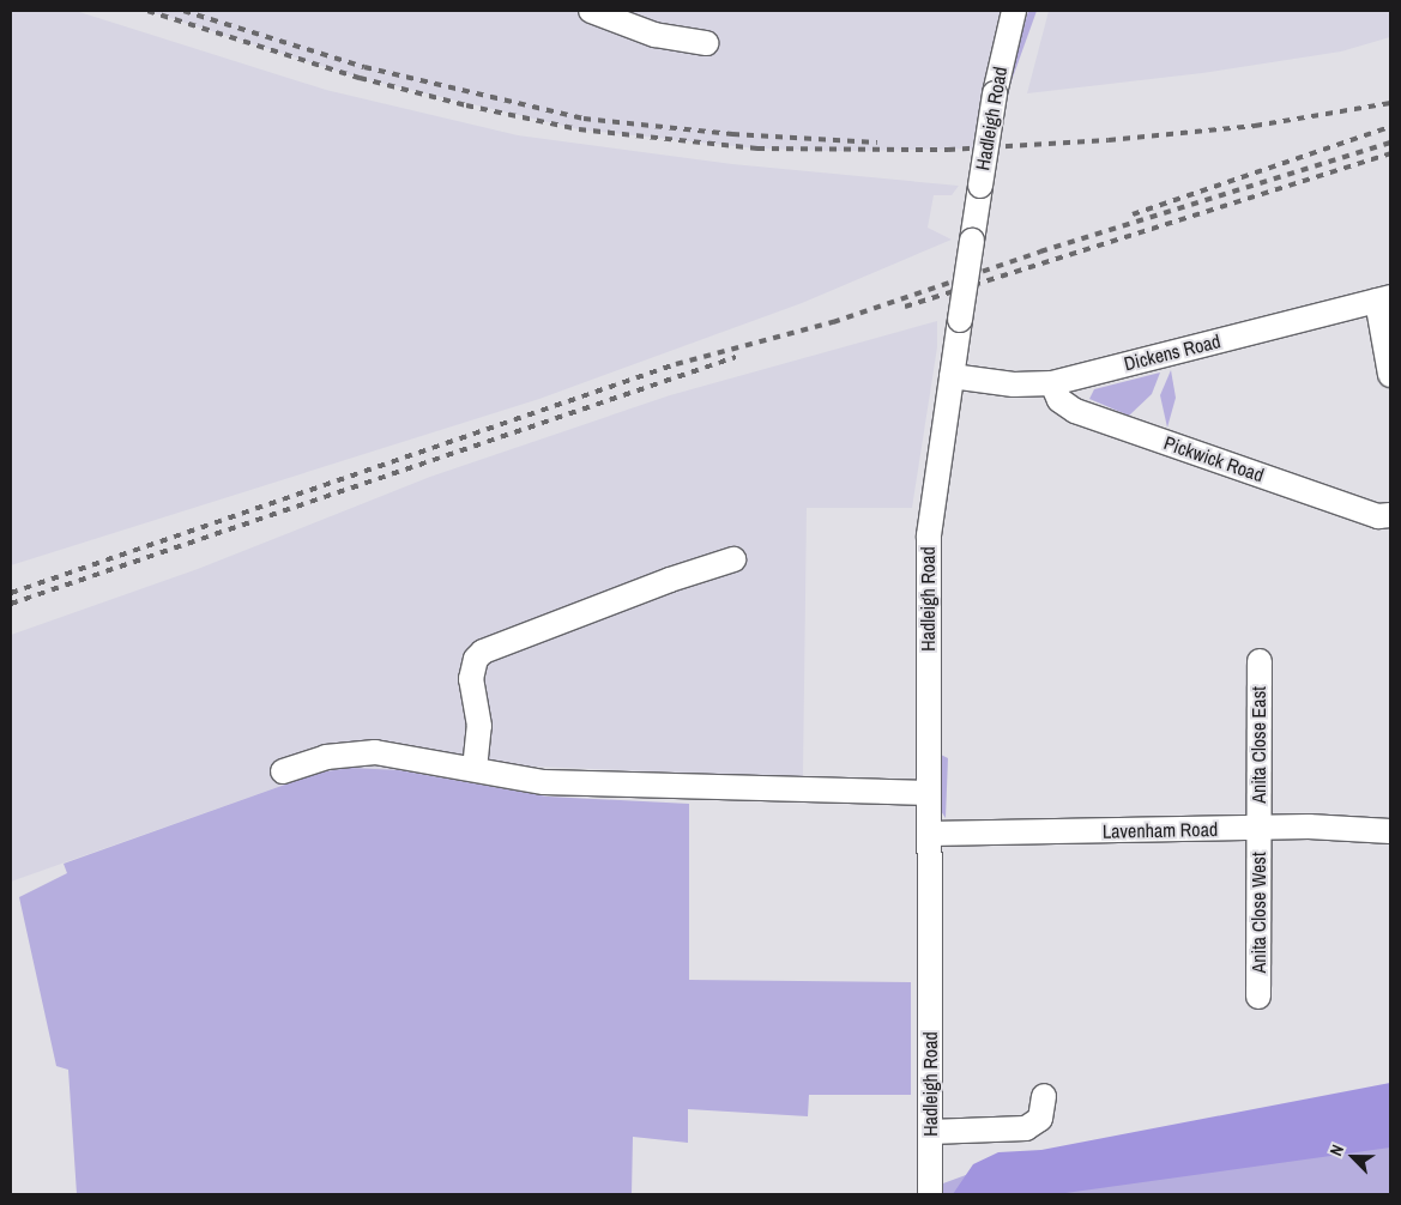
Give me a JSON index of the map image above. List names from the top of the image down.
{
  "streets": {
    "street": [
      "Hadleigh Road",
      "Dickens Road",
      "Pickwick Road",
      "Anita Close East",
      "Lavenham Road",
      "Anita Close West"
    ]
  },
  "crossings": [
    ["Hadleigh Road", "Dickens Road"],
    ["Hadleigh Road", "Lavenham Road"],
    ["Dickens Road", "Pickwick Road"],
    ["Anita Close East", "Lavenham Road"],
    ["Anita Close East", "Anita Close West"],
    ["Lavenham Road", "Anita Close West"]
  ],
  "north": "top left"
}
